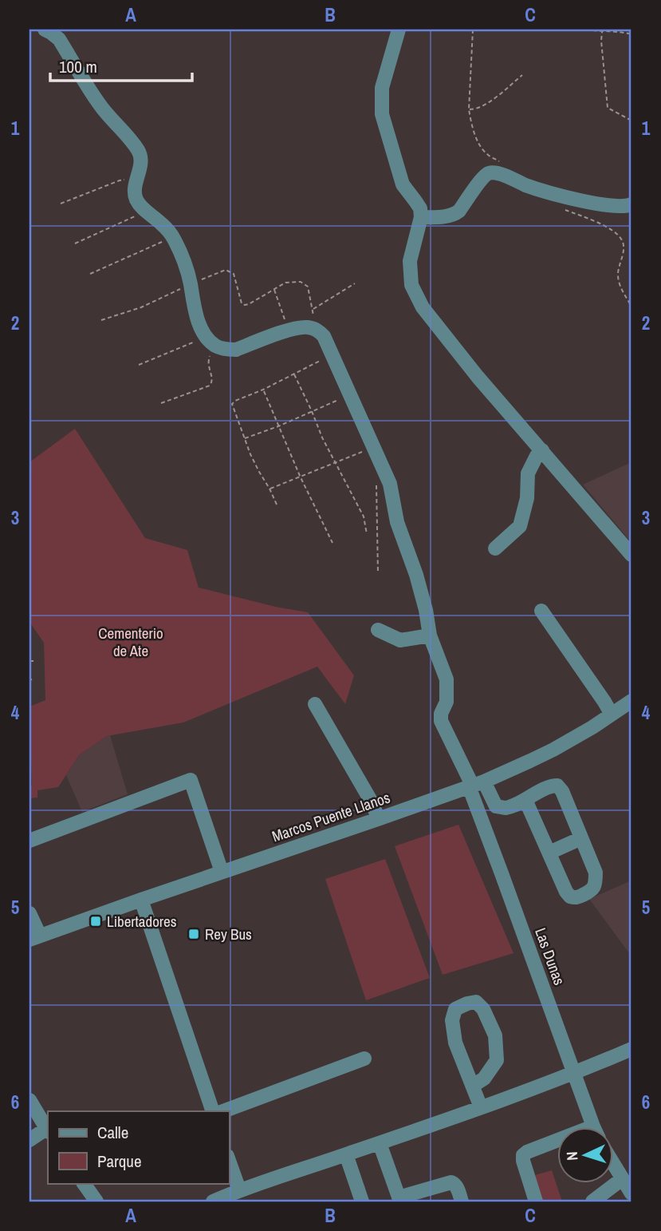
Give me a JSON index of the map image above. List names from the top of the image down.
{
  "streets": {
    "street": ["Marcos Puente Llanos", "Las Dunas"]
  },
  "crossings": [
    ["Marcos Puente Llanos", "Las Dunas"]
  ],
  "parks": ["Cementerio de Ate"],
  "places": {
    "transit": ["Libertadores", "Rey Bus"]
  },
  "legend": ["Calle", "Parque"],
  "scale_bar": "100 m",
  "north": "left",
  "grid": {
    "columns": ["A", "B", "C"],
    "rows": [
      "1",
      "2",
      "3",
      "4",
      "5",
      "6"
    ]
  }
}
